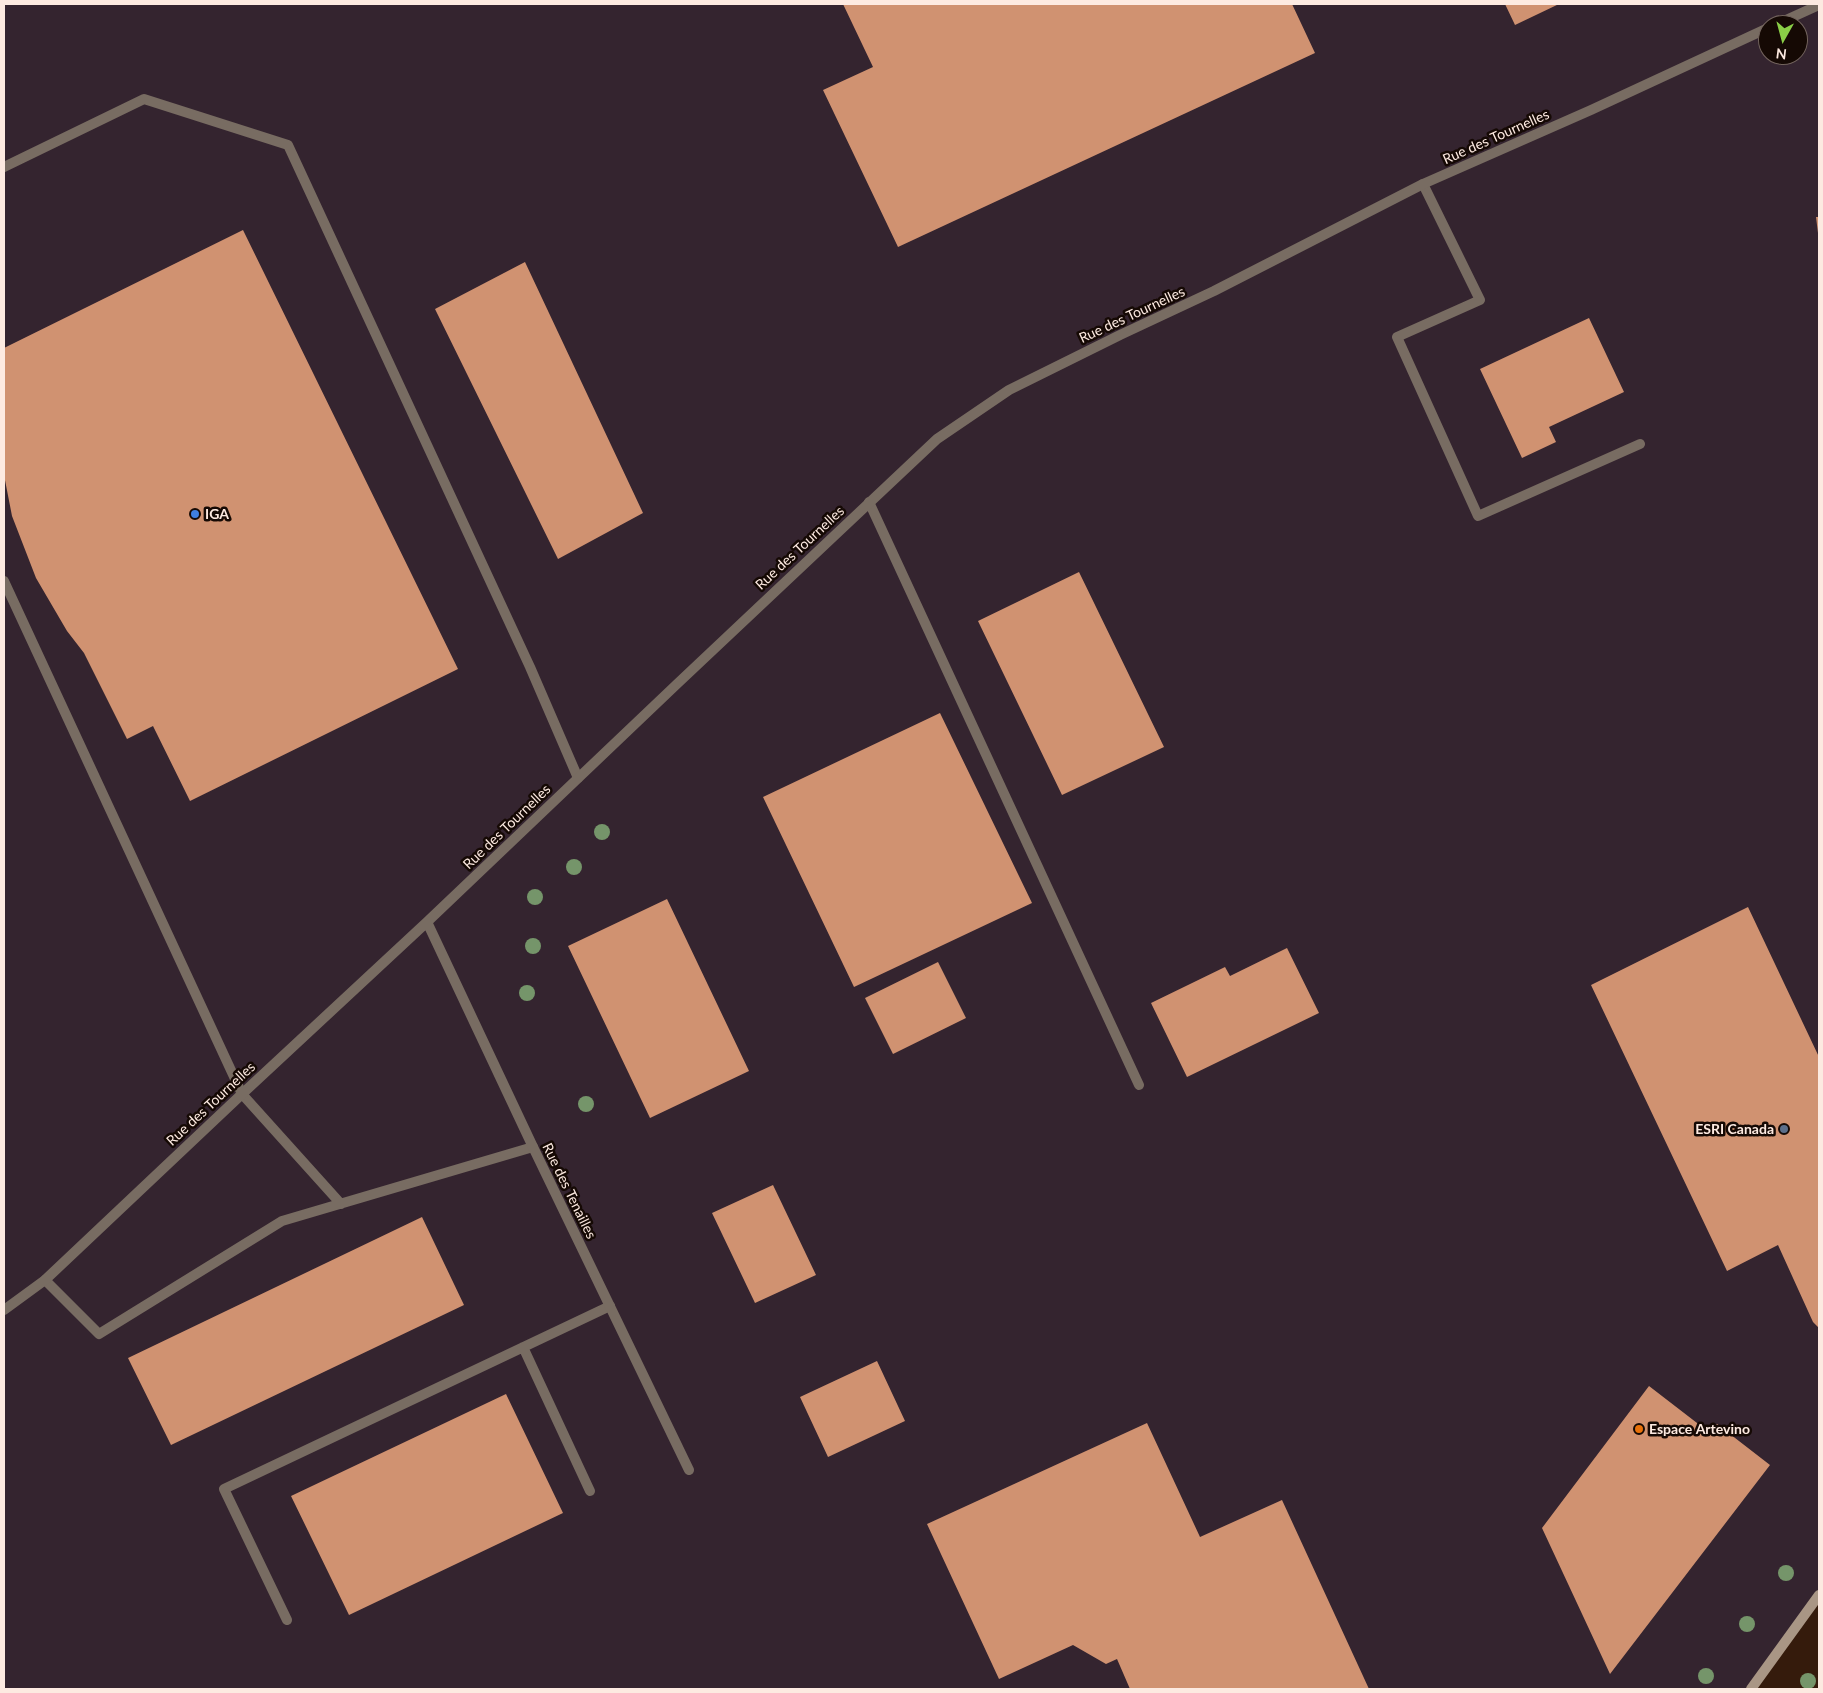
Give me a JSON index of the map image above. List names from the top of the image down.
{
  "streets": {
    "street": ["Rue des Tournelles", "Rue des Tenailles"]
  },
  "crossings": [
    ["Rue des Tournelles", "Rue des Tenailles"]
  ],
  "places": ["IGA", "ESRI Canada", "Espace Artevino"],
  "north": "bottom"
}
